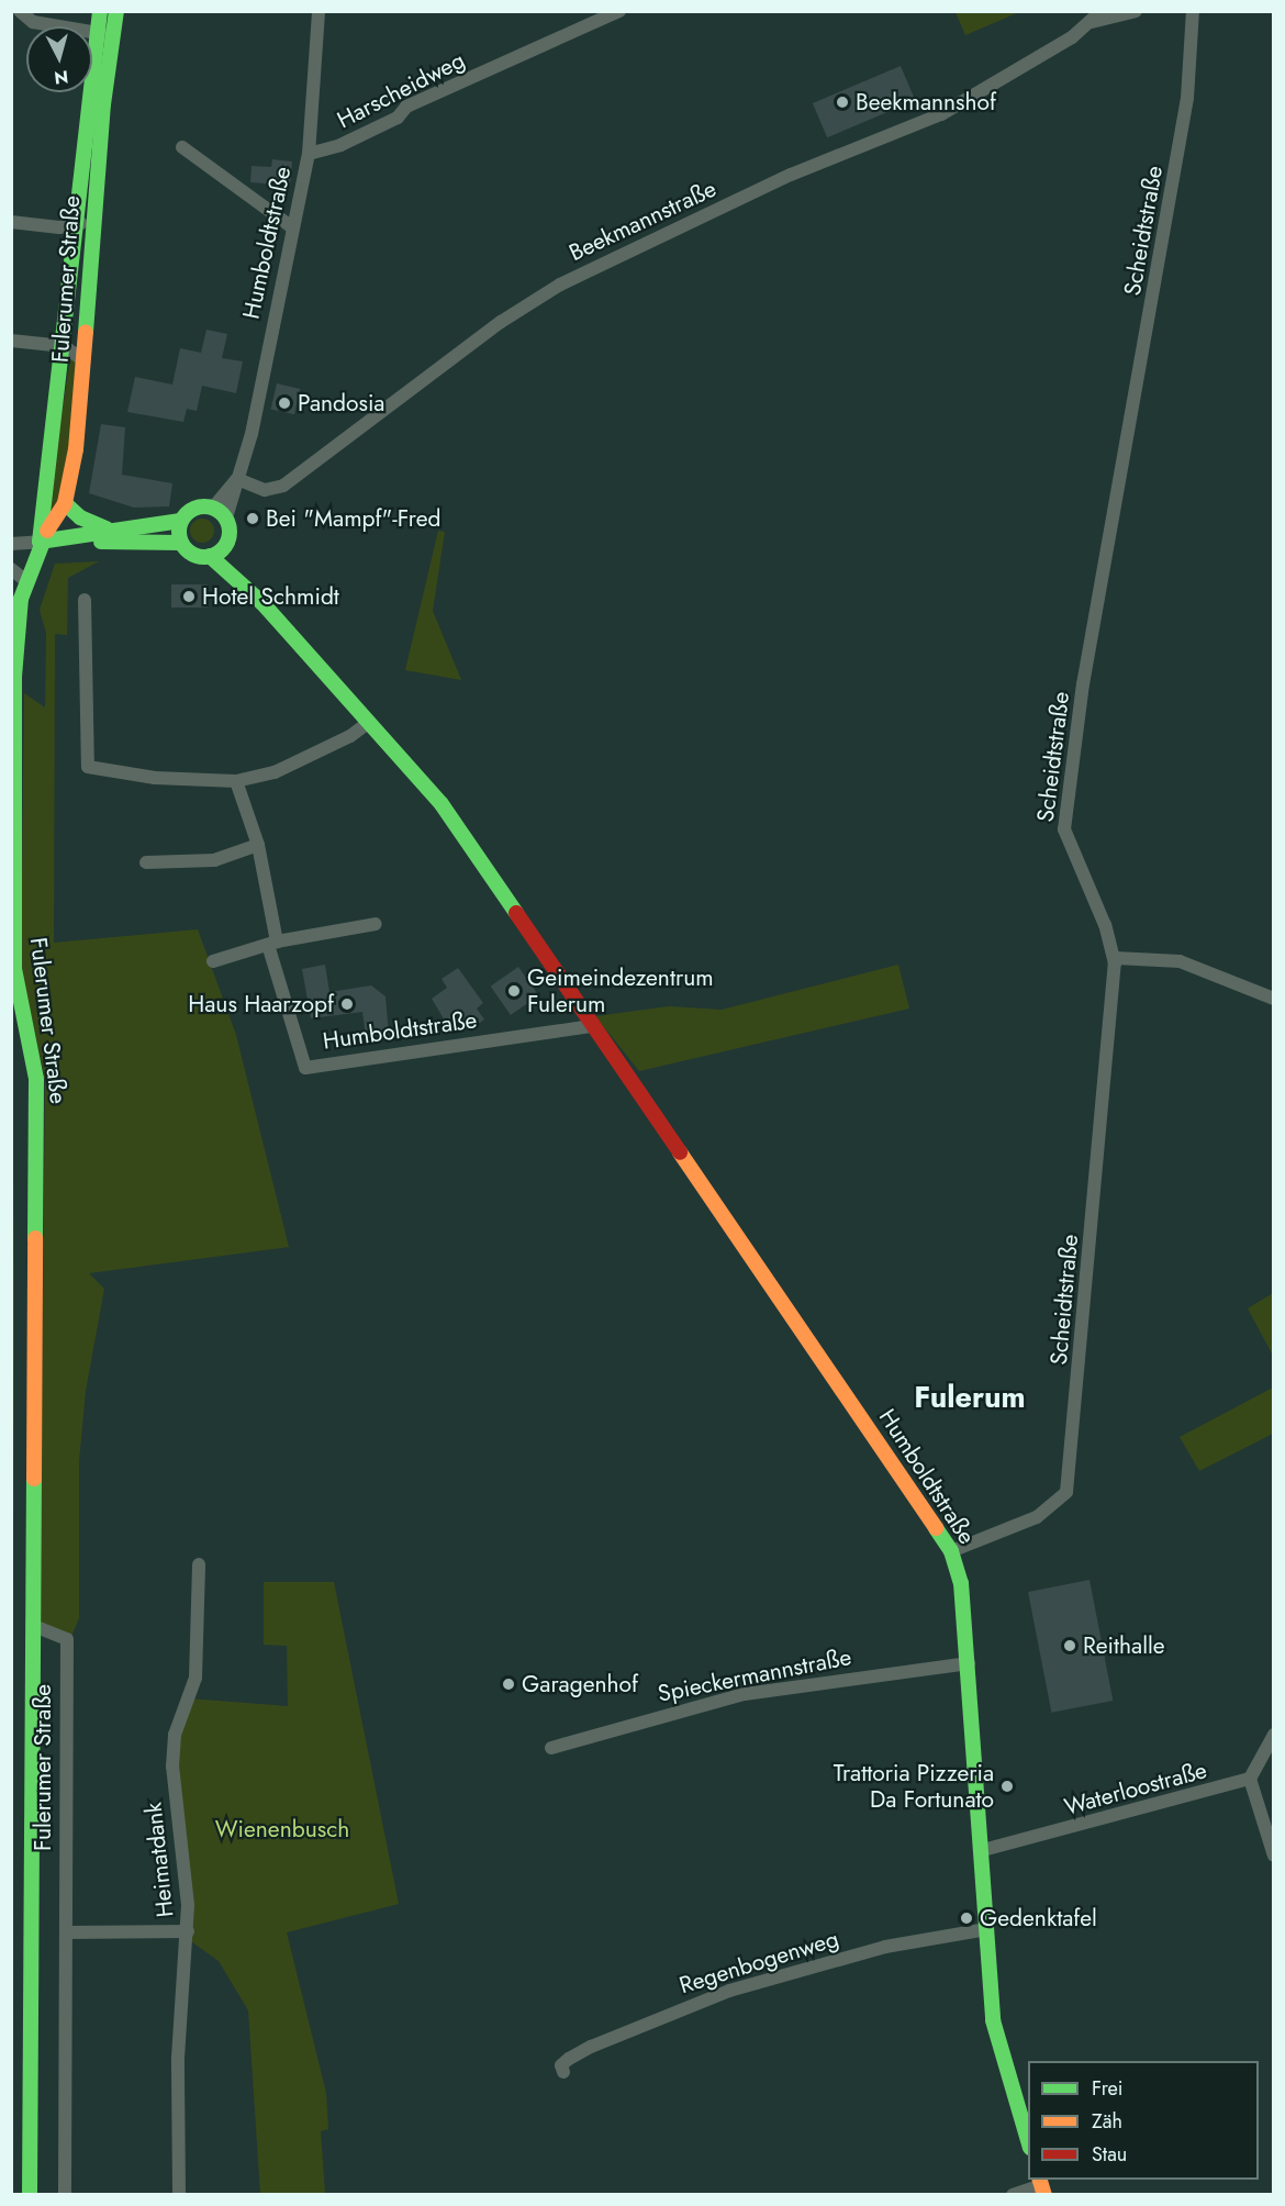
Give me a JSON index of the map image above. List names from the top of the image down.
{
  "streets": {
    "main road": ["Humboldtstraße", "Fulerumer Straße"],
    "street": [
      "Harscheidweg",
      "Beekmannstraße",
      "Scheidtstraße",
      "Spieckermannstraße",
      "Waterloostraße",
      "Heimatdank",
      "Regenbogenweg"
    ]
  },
  "crossings": [
    ["Harscheidweg", "Humboldtstraße"],
    ["Beekmannstraße", "Humboldtstraße"],
    ["Scheidtstraße", "Humboldtstraße"],
    ["Humboldtstraße", "Spieckermannstraße"],
    ["Humboldtstraße", "Waterloostraße"],
    ["Humboldtstraße", "Regenbogenweg"]
  ],
  "districts": ["Fulerum"],
  "parks": ["Wienenbusch"],
  "places": [
    "Beekmannshof",
    "Pandosia",
    "Bei \"Mampf\"-Fred",
    "Hotel Schmidt",
    "Geimeindezentrum Fulerum",
    "Haus Haarzopf",
    "Reithalle",
    "Garagenhof",
    "Trattoria Pizzeria Da Fortunato",
    "Gedenktafel"
  ],
  "legend": ["Frei", "Zäh", "Stau"],
  "north": "bottom"
}
